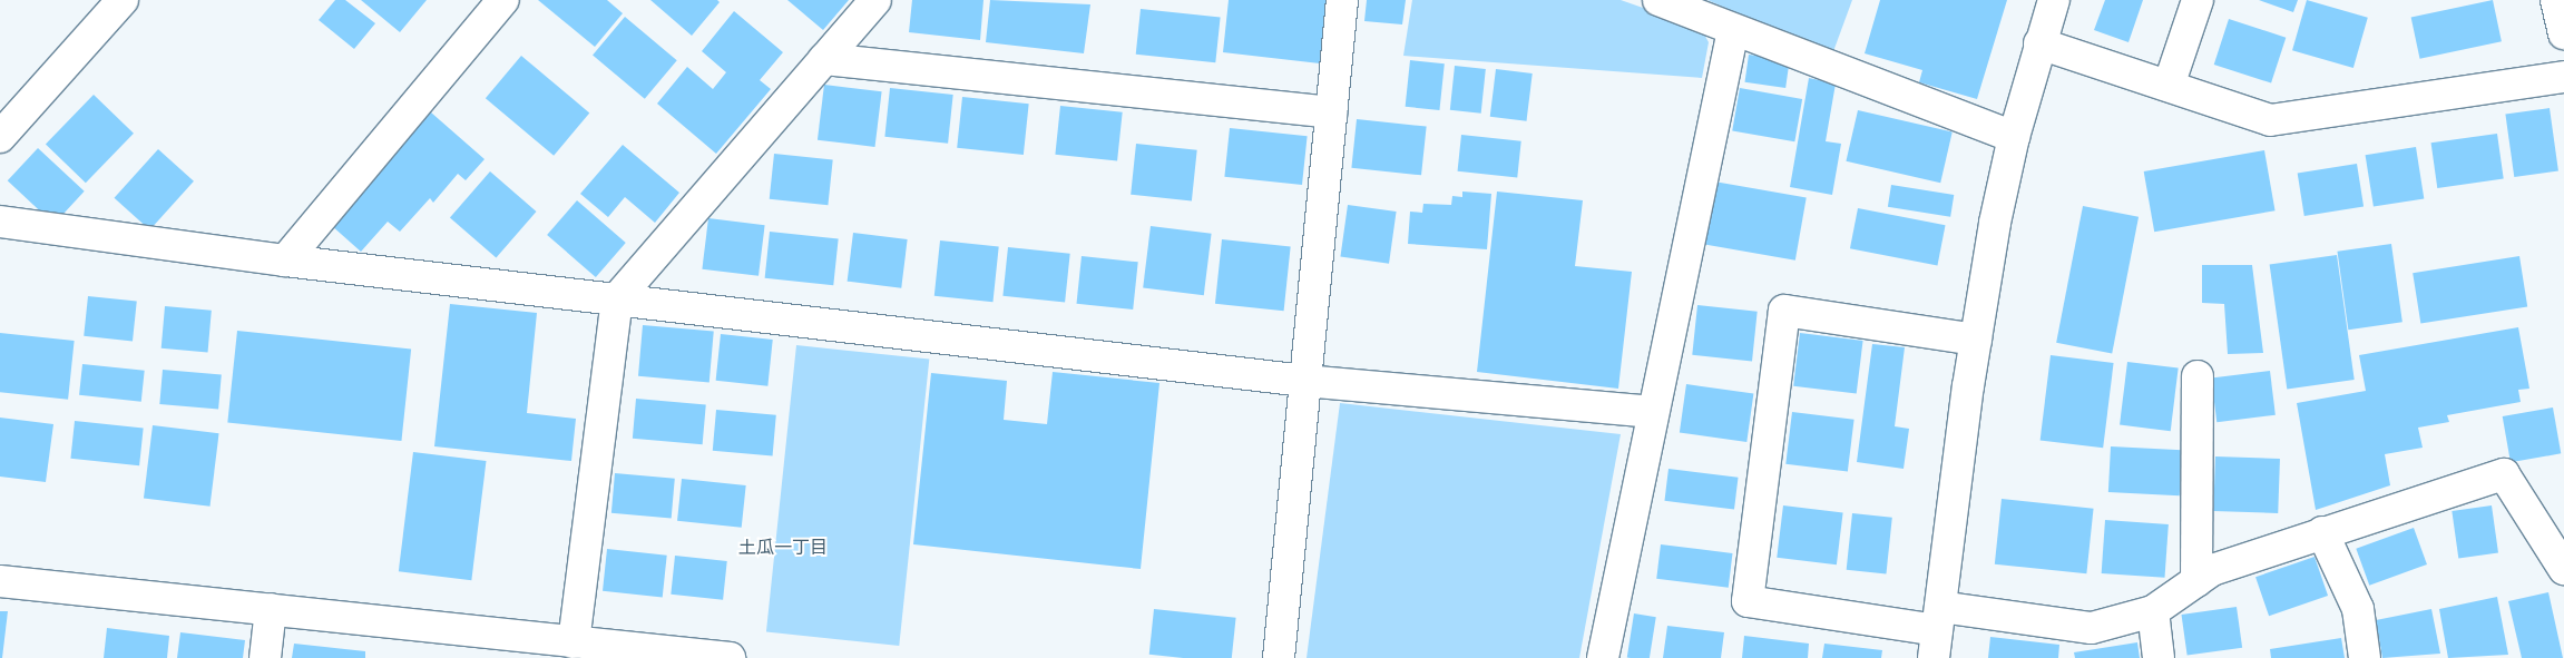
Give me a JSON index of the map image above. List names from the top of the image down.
{
  "districts": ["土瓜一丁目"]
}
